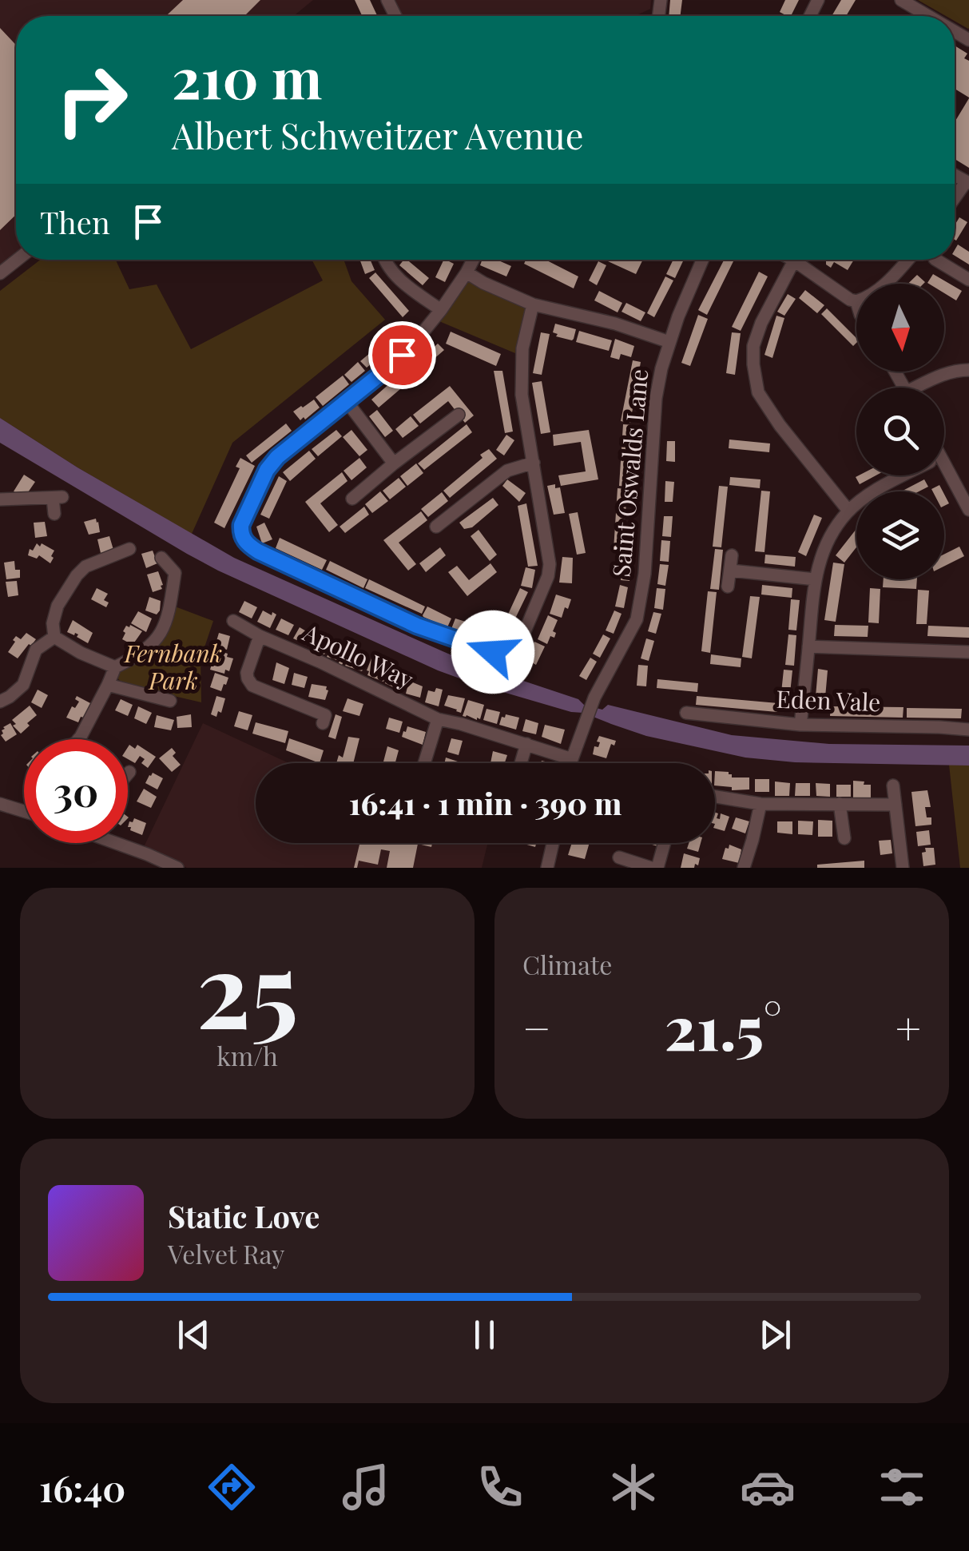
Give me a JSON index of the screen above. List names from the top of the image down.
{
  "streets": {
    "street": ["Saint Oswalds Lane", "Apollo Way", "Eden Vale"]
  },
  "crossings": [
    ["Saint Oswalds Lane", "Apollo Way"]
  ],
  "parks": ["Fernbank Park"],
  "north": "bottom",
  "page": {
    "turn": ["210 m", "Albert Schweitzer Avenue"],
    "then": "Then",
    "limit": "30",
    "trip": "16:41 · 1 min · 390 m",
    "tile": [
      ["25", "km/h"],
      "Climate"
    ],
    "heat": ["−", "21.5°", "+"],
    "song": ["Static Love", "Velvet Ray"],
    "tabs": "16:40"
  }
}
